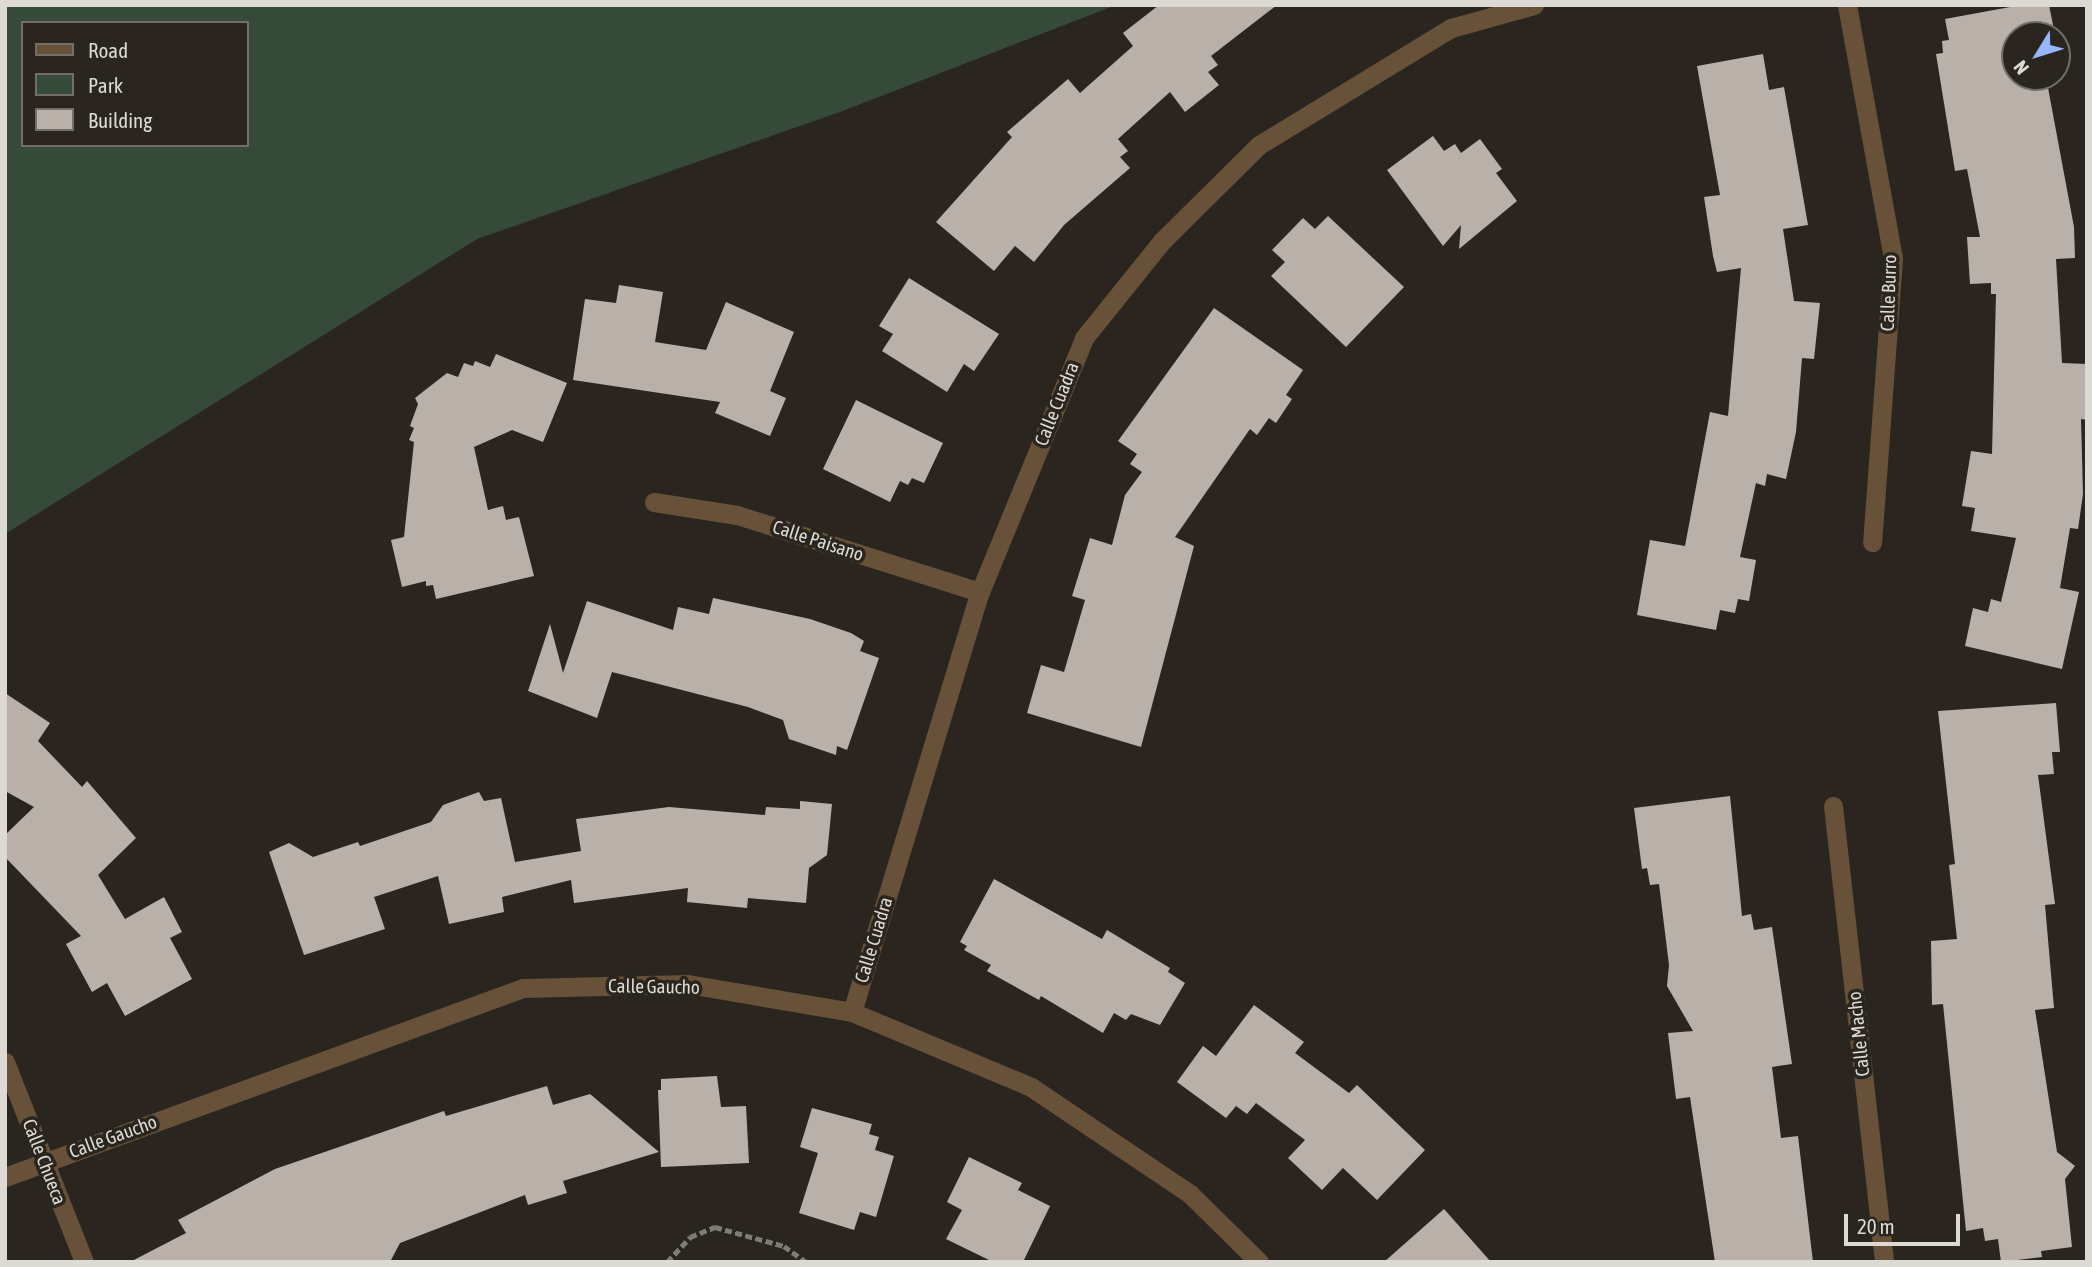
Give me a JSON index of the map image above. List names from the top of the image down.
{
  "streets": {
    "street": [
      "Calle Burro",
      "Calle Cuadra",
      "Calle Paisano",
      "Calle Gaucho",
      "Calle Macho",
      "Calle Chueca"
    ]
  },
  "crossings": [
    ["Calle Cuadra", "Calle Paisano"],
    ["Calle Cuadra", "Calle Gaucho"],
    ["Calle Gaucho", "Calle Chueca"]
  ],
  "legend": ["Road", "Park", "Building"],
  "scale_bar": "20 m",
  "north": "bottom left"
}
